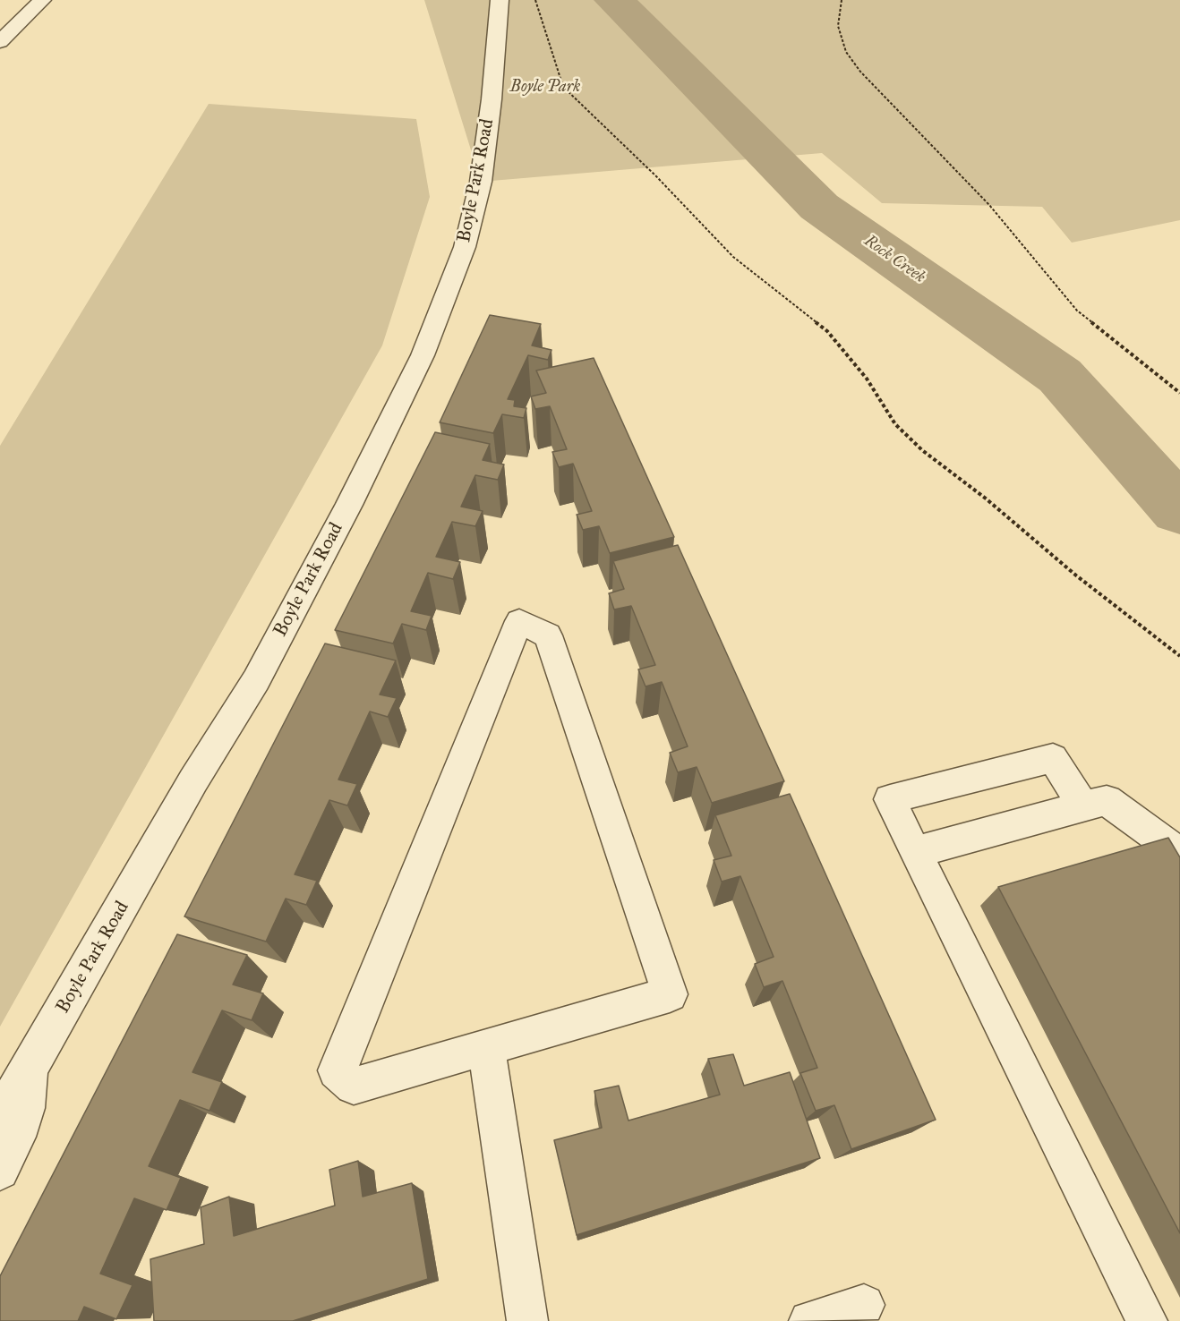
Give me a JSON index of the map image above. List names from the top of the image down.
{
  "streets": {
    "street": ["Boyle Park Road"]
  },
  "water": ["Rock Creek"],
  "parks": ["Boyle Park"]
}
